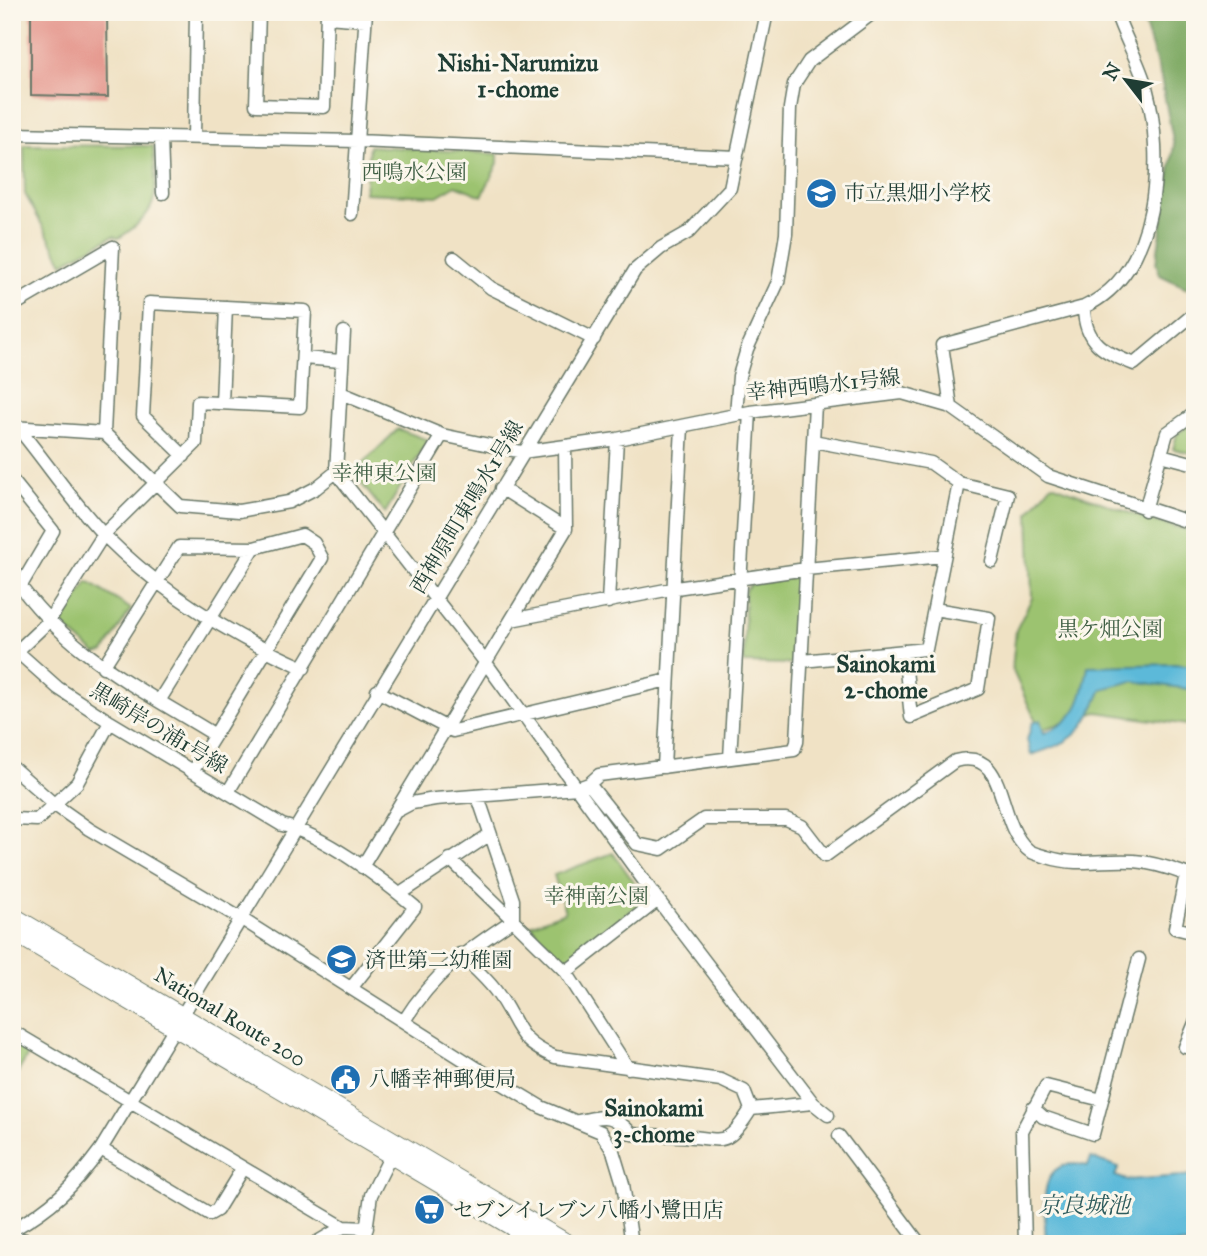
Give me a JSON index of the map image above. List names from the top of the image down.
{
  "streets": {
    "highway": ["National Route 200"],
    "street": ["幸神西鳴水1号線", "西神原町東鳴水1号線", "黒崎岸の浦1号線"]
  },
  "crossings": [
    ["幸神西鳴水1号線", "西神原町東鳴水1号線"],
    ["西神原町東鳴水1号線", "黒崎岸の浦1号線"],
    ["西神原町東鳴水1号線", "National Route 200"]
  ],
  "districts": ["Nishi-Narumizu 1-chome", "Sainokami 2-chome", "Sainokami 3-chome"],
  "water": ["京良城池"],
  "parks": [
    "西鳴水公園",
    "幸神東公園",
    "黒ケ畑公園",
    "幸神南公園"
  ],
  "places": {
    "school or university": ["市立黒畑小学校", "済世第二幼稚園"],
    "public building": ["八幡幸神郵便局"],
    "supermarket": ["セブンイレブン八幡小鷺田店"]
  },
  "north": "top left"
}
